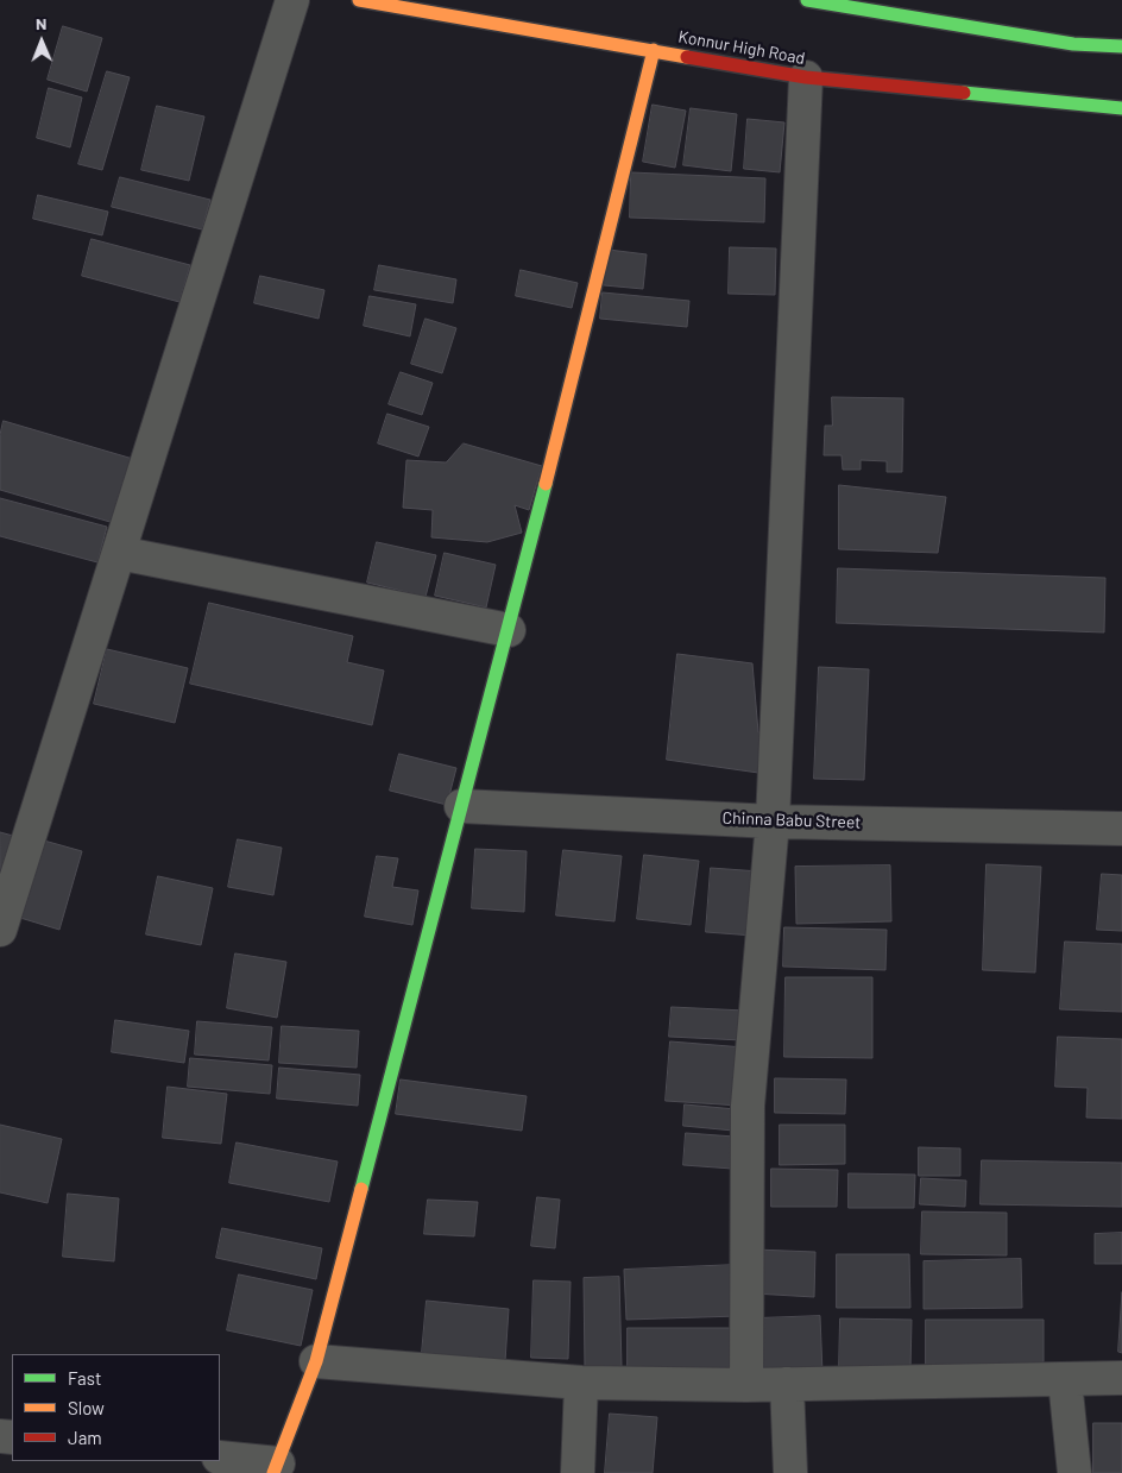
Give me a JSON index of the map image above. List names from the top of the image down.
{
  "streets": {
    "street": ["Konnur High Road", "Chinna Babu Street"]
  },
  "legend": ["Fast", "Slow", "Jam"],
  "north": "top"
}
